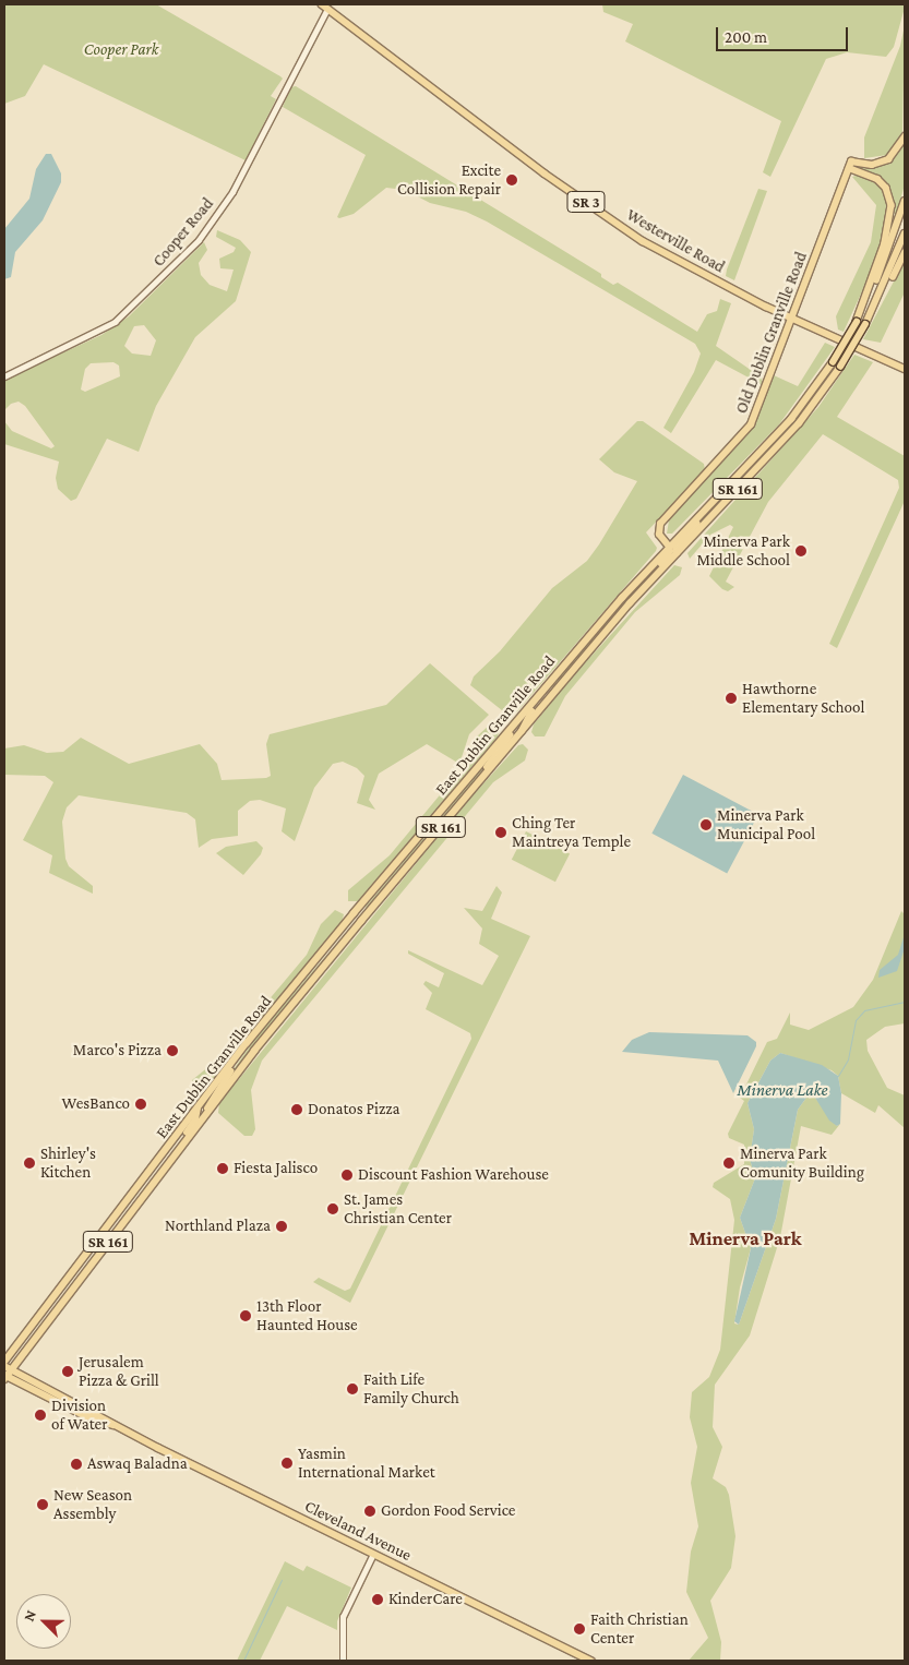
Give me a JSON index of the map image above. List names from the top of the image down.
{
  "streets": {
    "main road": [
      "SR 3",
      "Westerville Road",
      "Old Dublin Granville Road",
      "SR 161",
      "East Dublin Granville Road",
      "Cleveland Avenue"
    ],
    "street": ["Cooper Road"]
  },
  "crossings": [
    ["Cooper Road", "Westerville Road"],
    ["Westerville Road", "Old Dublin Granville Road"],
    ["Old Dublin Granville Road", "East Dublin Granville Road"],
    ["East Dublin Granville Road", "Cleveland Avenue"]
  ],
  "districts": ["Minerva Park"],
  "water": ["Minerva Lake"],
  "parks": ["Cooper Park"],
  "places": [
    "Excite Collision Repair",
    "Minerva Park Middle School",
    "Hawthorne Elementary School",
    "Minerva Park Municipal Pool",
    "Ching Ter Maintreya Temple",
    "Marco's Pizza",
    "WesBanco",
    "Donatos Pizza",
    "Shirley's Kitchen",
    "Minerva Park Comunity Building",
    "Fiesta Jalisco",
    "Discount Fashion Warehouse",
    "St. James Christian Center",
    "Northland Plaza",
    "13th Floor Haunted House",
    "Jerusalem Pizza & Grill",
    "Faith Life Family Church",
    "Division of Water",
    "Yasmin International Market",
    "Aswaq Baladna",
    "New Season Assembly",
    "Gordon Food Service",
    "KinderCare",
    "Faith Christian Center"
  ],
  "scale_bar": "200 m",
  "north": "top left"
}
